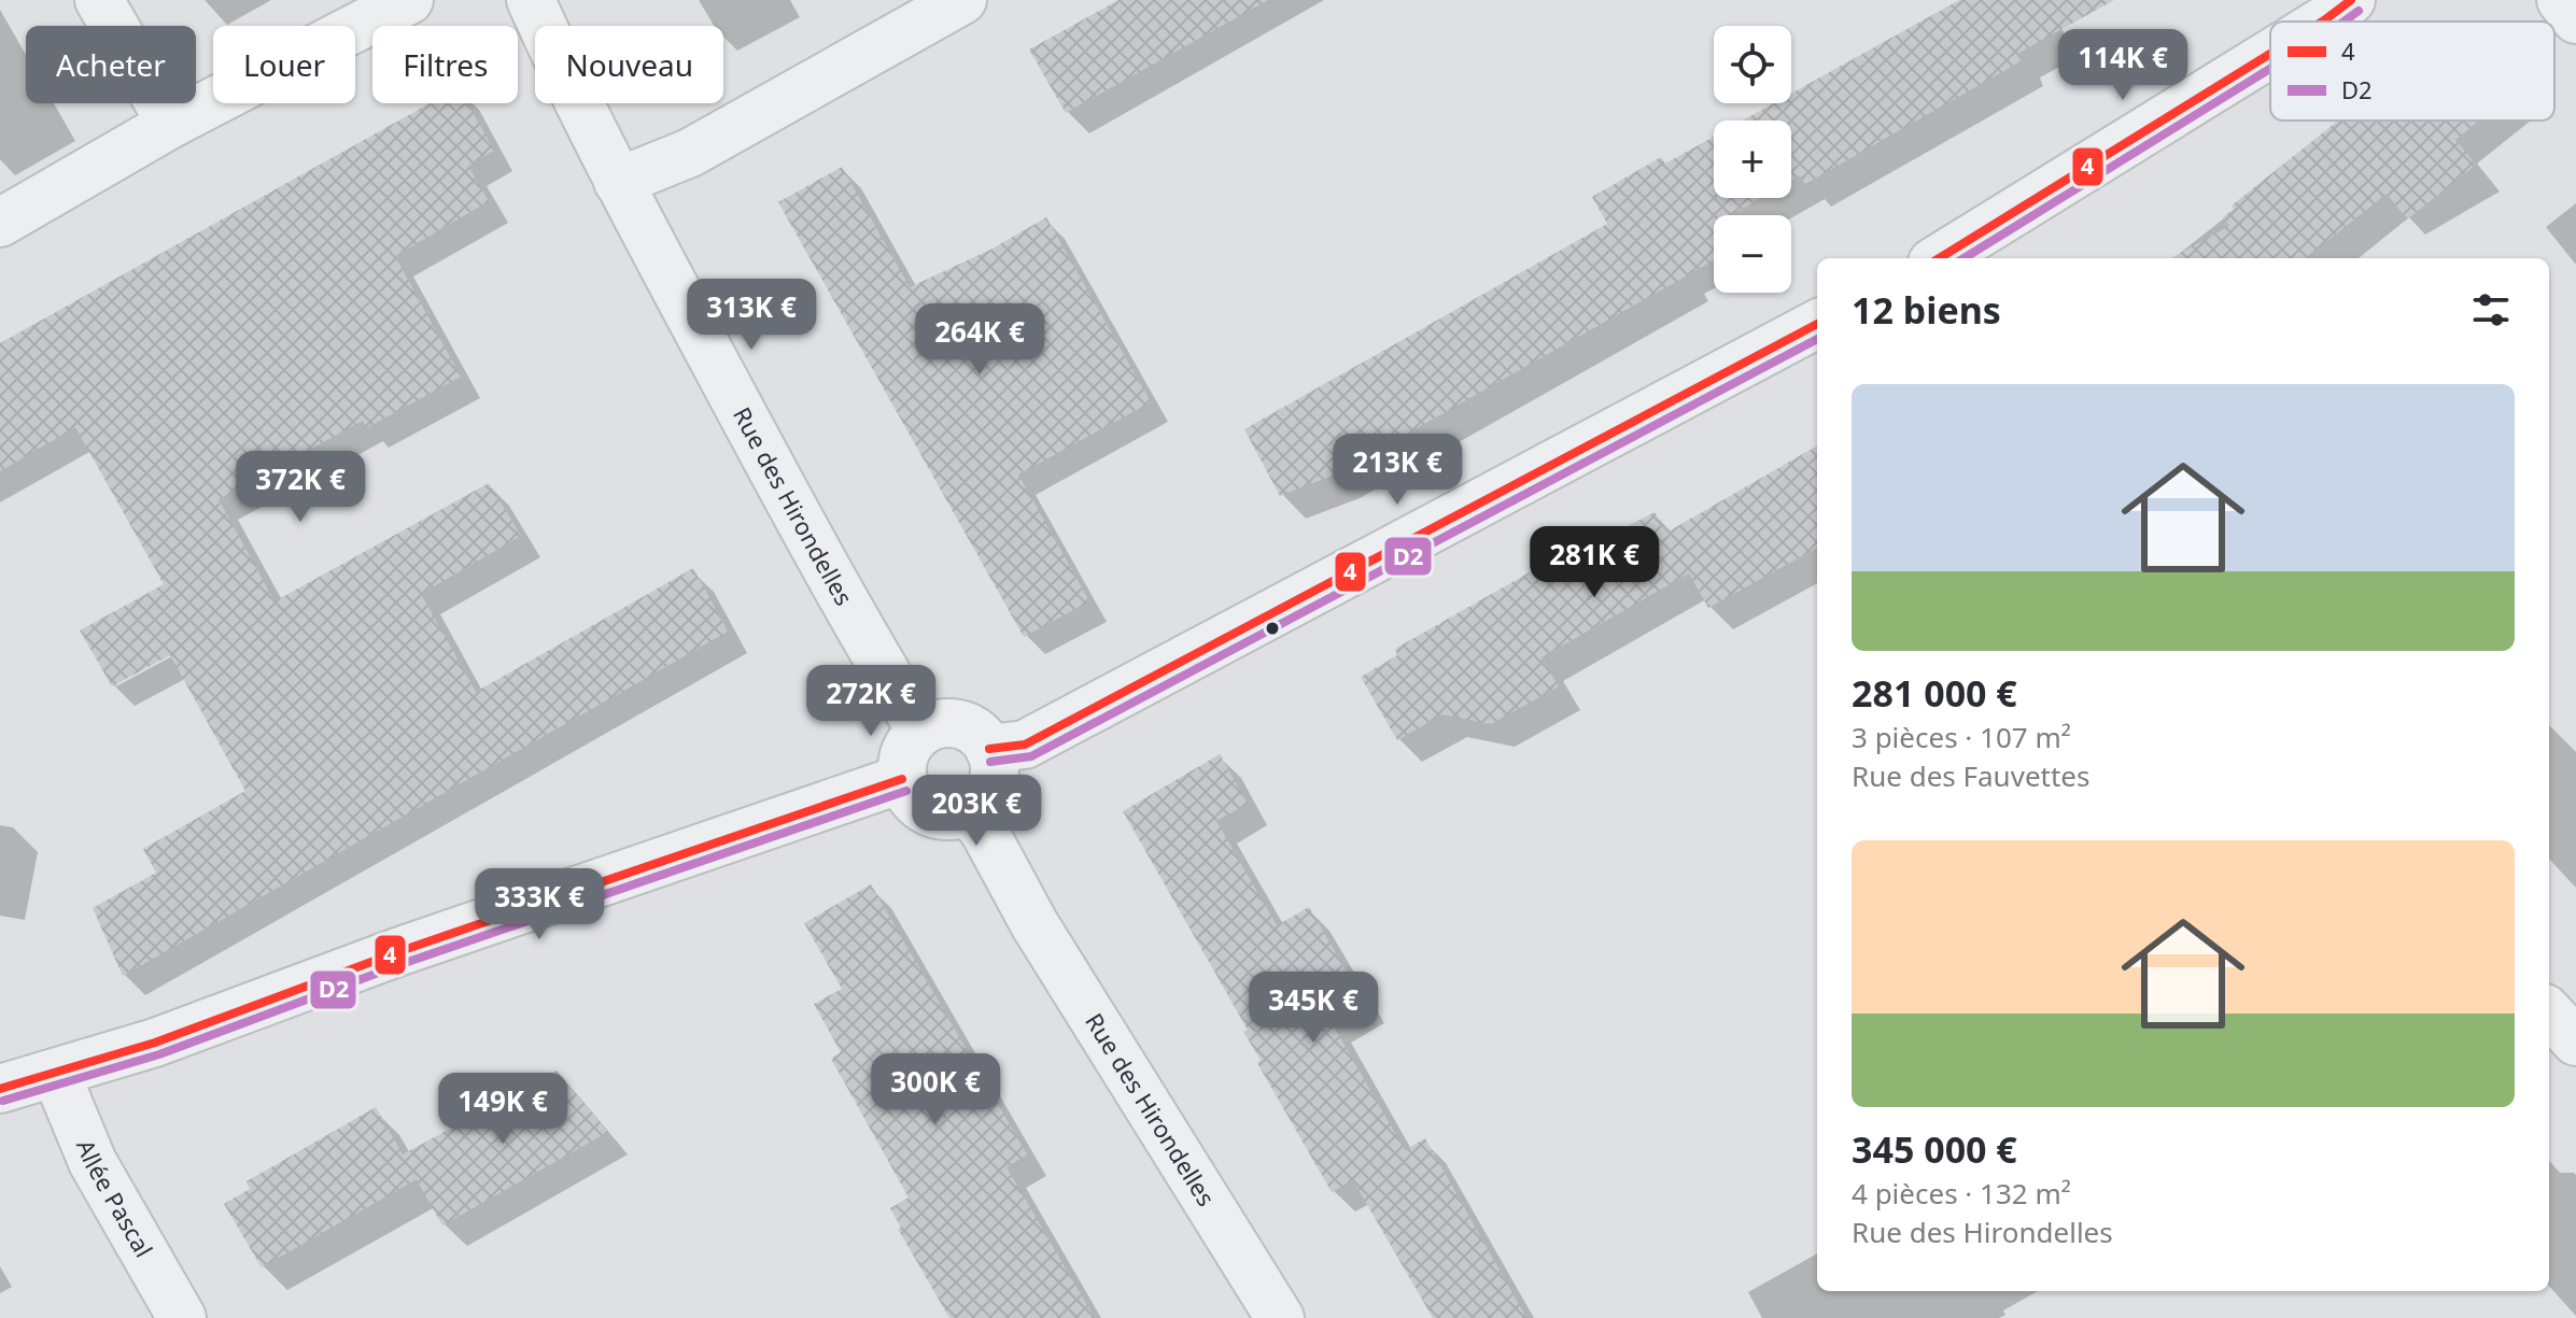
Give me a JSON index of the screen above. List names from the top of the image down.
{
  "streets": {
    "street": ["Rue des Hirondelles", "Allée Pascal"]
  },
  "lines": ["transit line 4", "transit line D2"],
  "legend": ["4", "D2"],
  "page": {
    "map_buttons": ["+", "−"],
    "chip": [
      "Acheter",
      "Louer",
      "Filtres",
      "Nouveau"
    ],
    "price": [
      "114K €",
      "313K €",
      "264K €",
      "213K €",
      "372K €",
      "281K €",
      "272K €",
      "203K €",
      "333K €",
      "345K €",
      "300K €",
      "149K €"
    ],
    "heading": "12 biens",
    "list": [
      {
        "name": "281 000 €",
        "note": "3 pièces · 107 m² · Rue des Fauvettes"
      },
      {
        "name": "345 000 €",
        "note": "4 pièces · 132 m² · Rue des Hirondelles"
      }
    ]
  }
}
